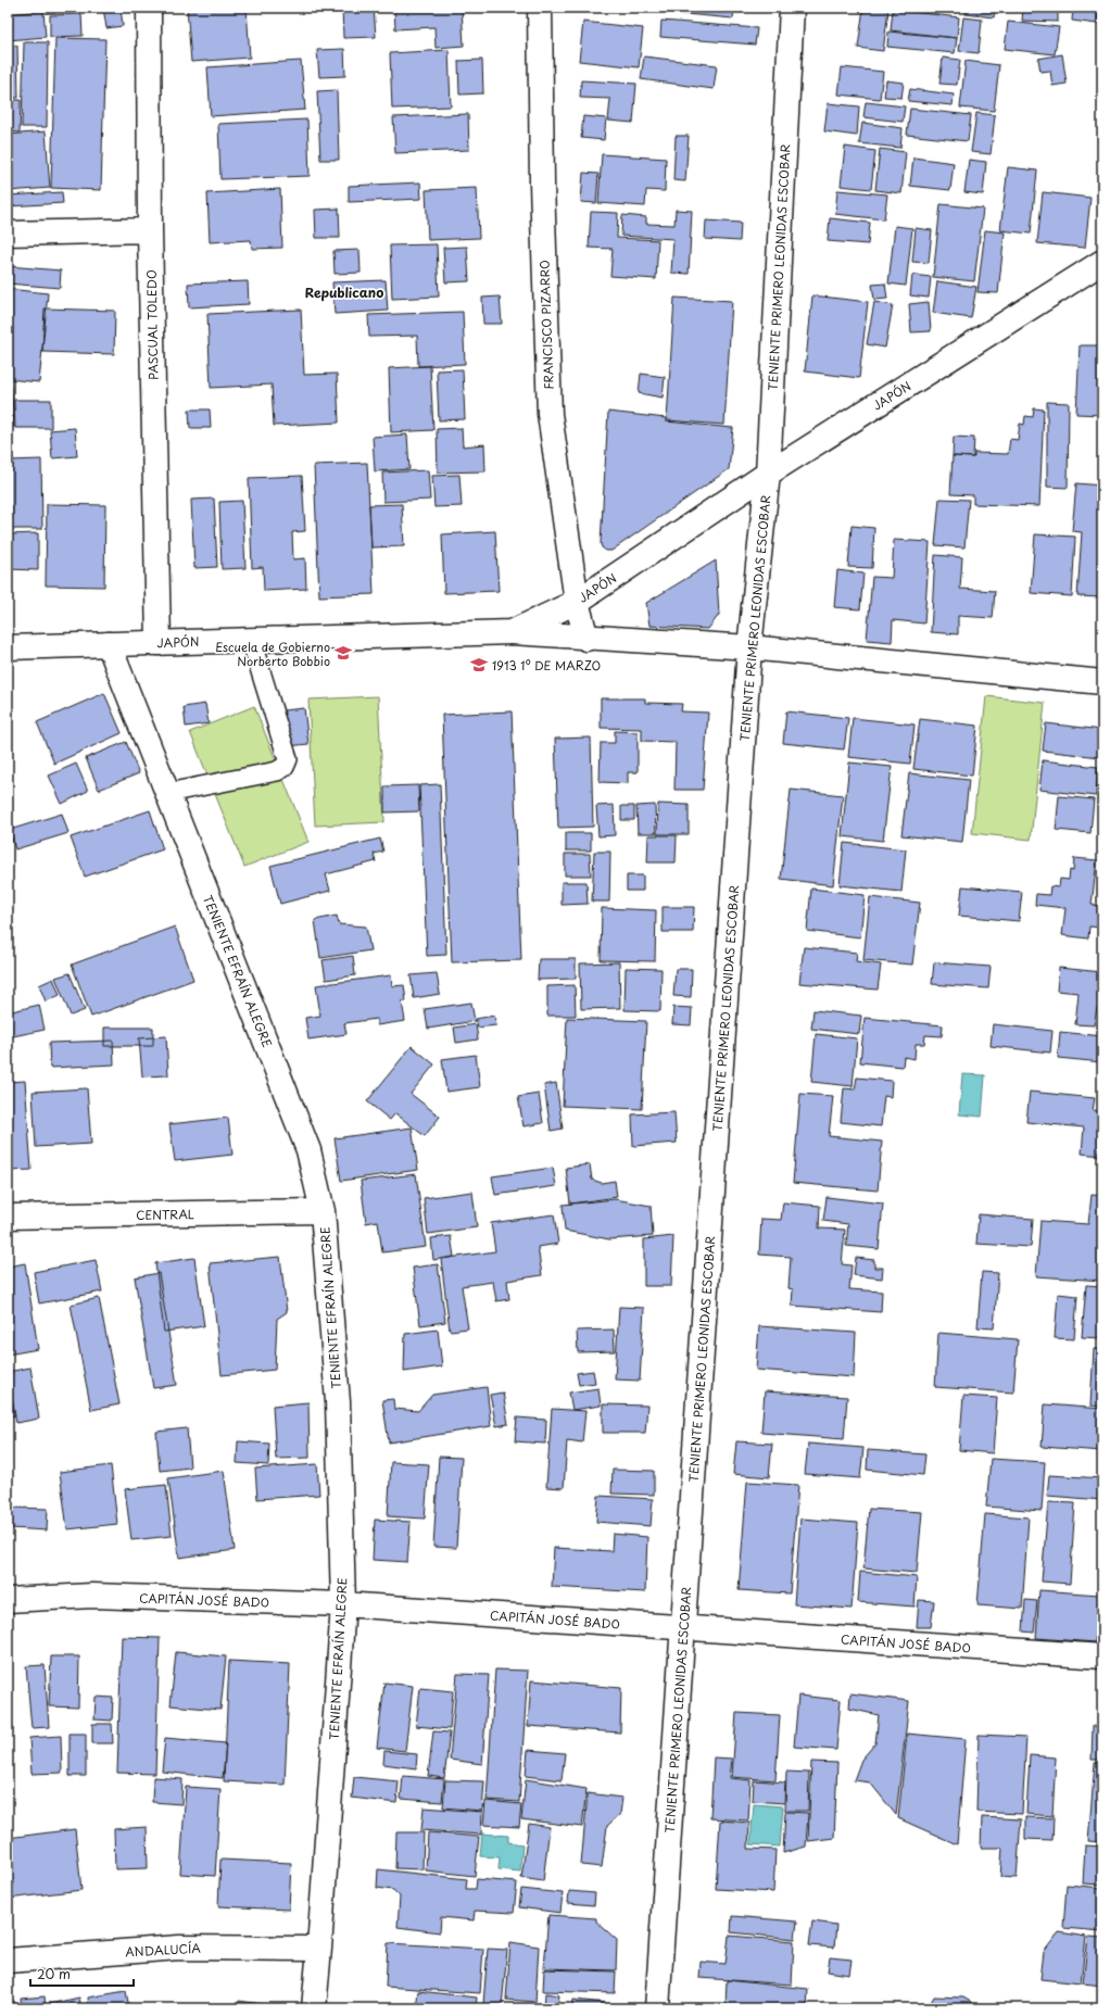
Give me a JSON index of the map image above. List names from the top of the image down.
{
  "streets": {
    "street": [
      "TENIENTE PRIMERO LEONIDAS ESCOBAR",
      "PASCUAL TOLEDO",
      "FRANCISCO PIZARRO",
      "JAPÓN",
      "TENIENTE EFRAÍN ALEGRE",
      "CENTRAL",
      "CAPITÁN JOSÉ BADO",
      "ANDALUCÍA"
    ]
  },
  "crossings": [
    ["TENIENTE PRIMERO LEONIDAS ESCOBAR", "JAPÓN"],
    ["TENIENTE PRIMERO LEONIDAS ESCOBAR", "CAPITÁN JOSÉ BADO"],
    ["PASCUAL TOLEDO", "JAPÓN"],
    ["FRANCISCO PIZARRO", "JAPÓN"],
    ["JAPÓN", "TENIENTE EFRAÍN ALEGRE"],
    ["TENIENTE EFRAÍN ALEGRE", "CENTRAL"],
    ["TENIENTE EFRAÍN ALEGRE", "CAPITÁN JOSÉ BADO"],
    ["TENIENTE EFRAÍN ALEGRE", "ANDALUCÍA"]
  ],
  "districts": ["Republicano"],
  "places": {
    "school or university": ["Escuela de Gobierno Norberto Bobbio", "1913 1º DE MARZO"]
  },
  "scale_bar": "20 m"
}
